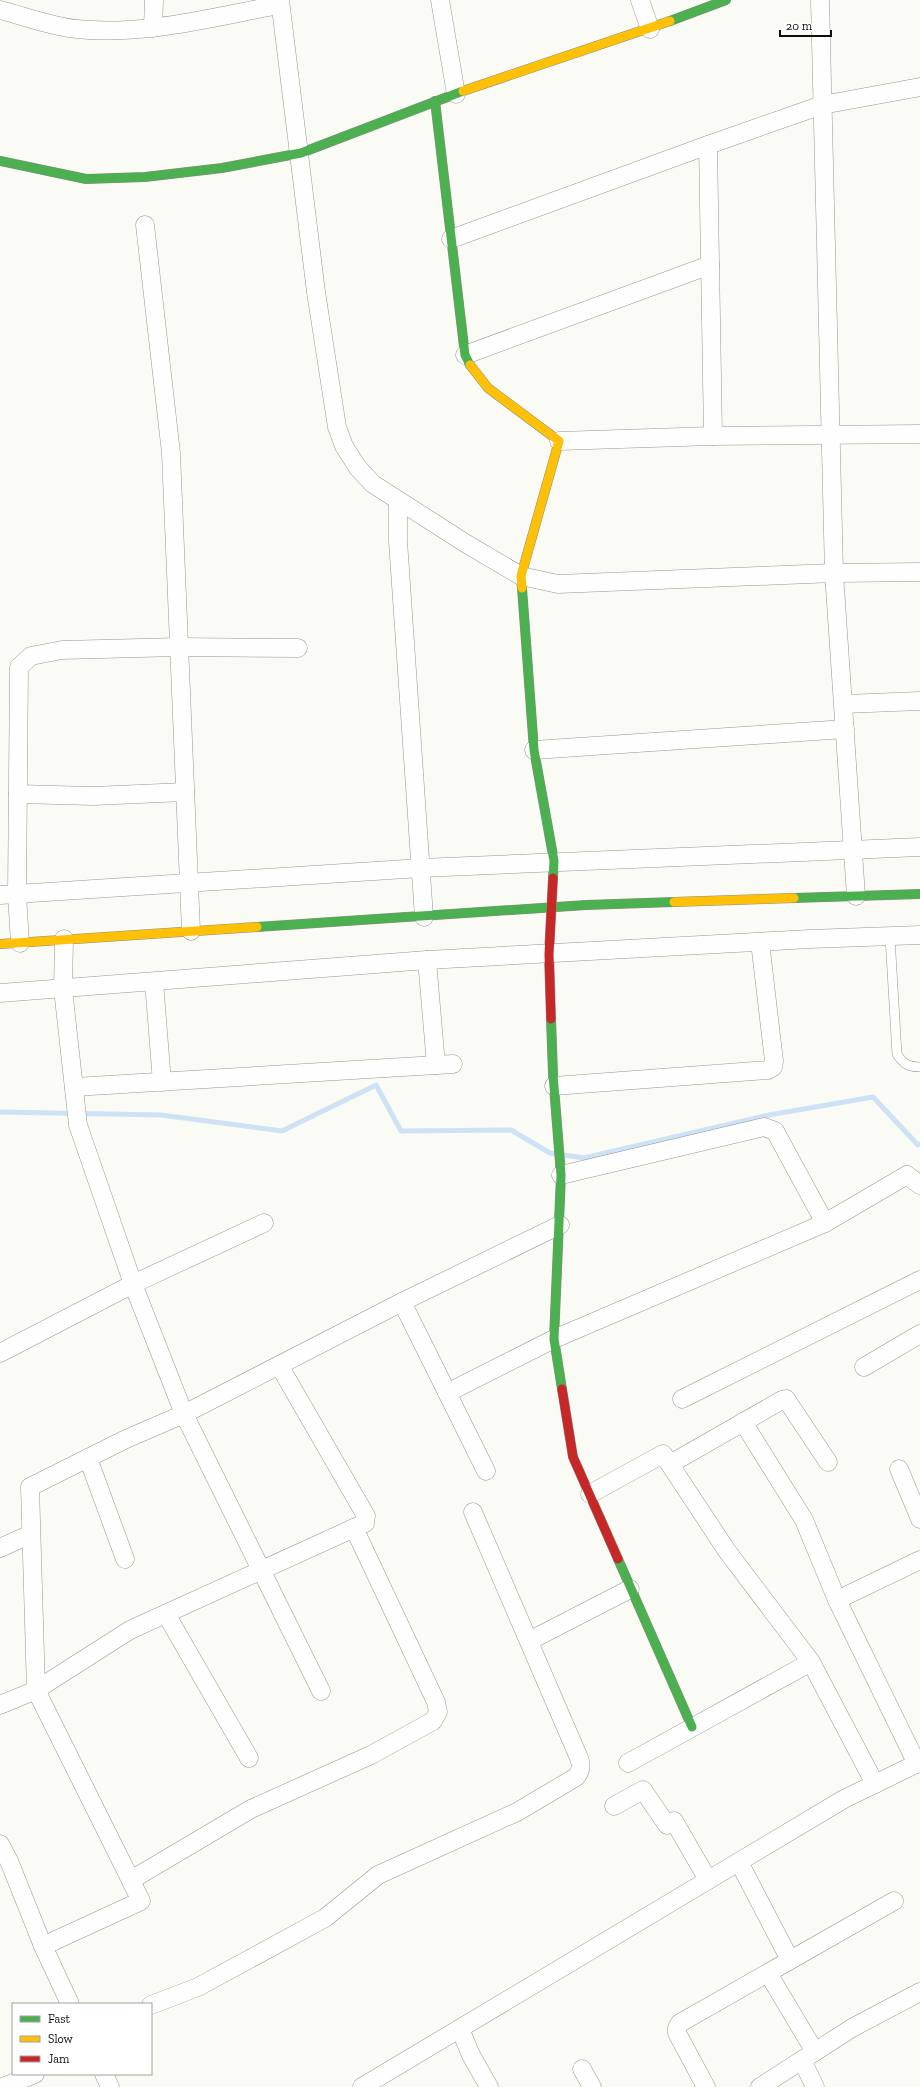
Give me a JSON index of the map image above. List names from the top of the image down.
{
  "legend": ["Fast", "Slow", "Jam"],
  "scale_bar": "20 m"
}
